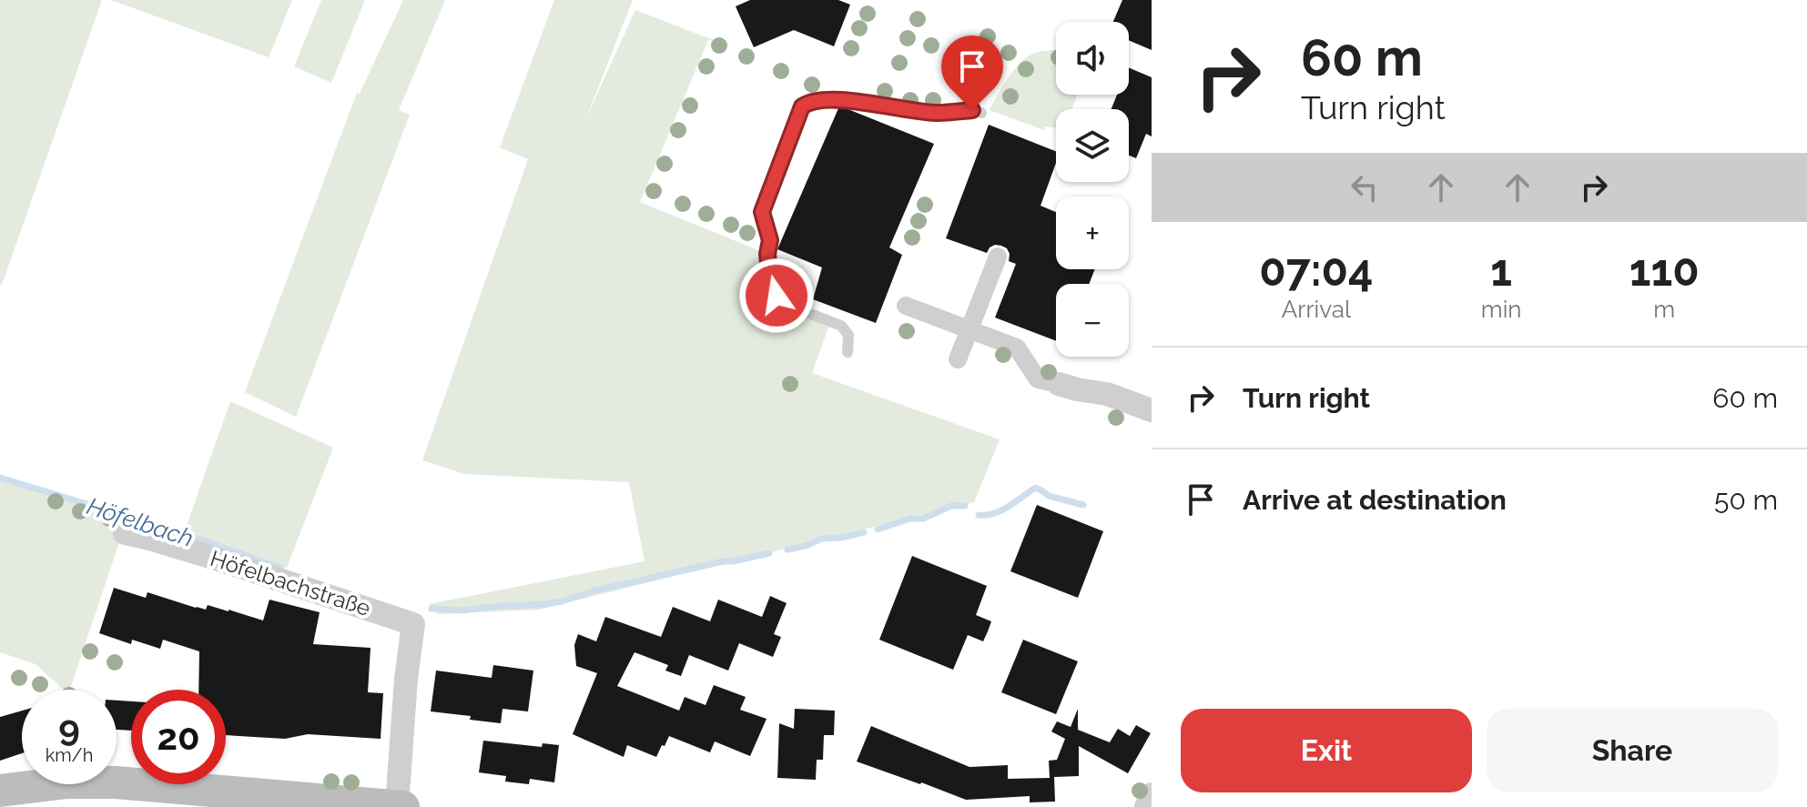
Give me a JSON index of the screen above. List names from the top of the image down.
{
  "streets": {
    "street": ["Höfelbachstraße"]
  },
  "water": ["Höfelbach"],
  "page": {
    "turn": ["60 m", "Turn right"],
    "map_buttons": ["+", "−"],
    "eta": [
      "07:04",
      "Arrival",
      "1",
      "min",
      "110",
      "m"
    ],
    "list": [
      {
        "name": "Turn right",
        "value": "60 m"
      },
      {
        "name": "Arrive at destination",
        "value": "50 m"
      }
    ],
    "speed": "9 km/h",
    "limit": "20",
    "buttons": ["Exit", "Share"]
  }
}
